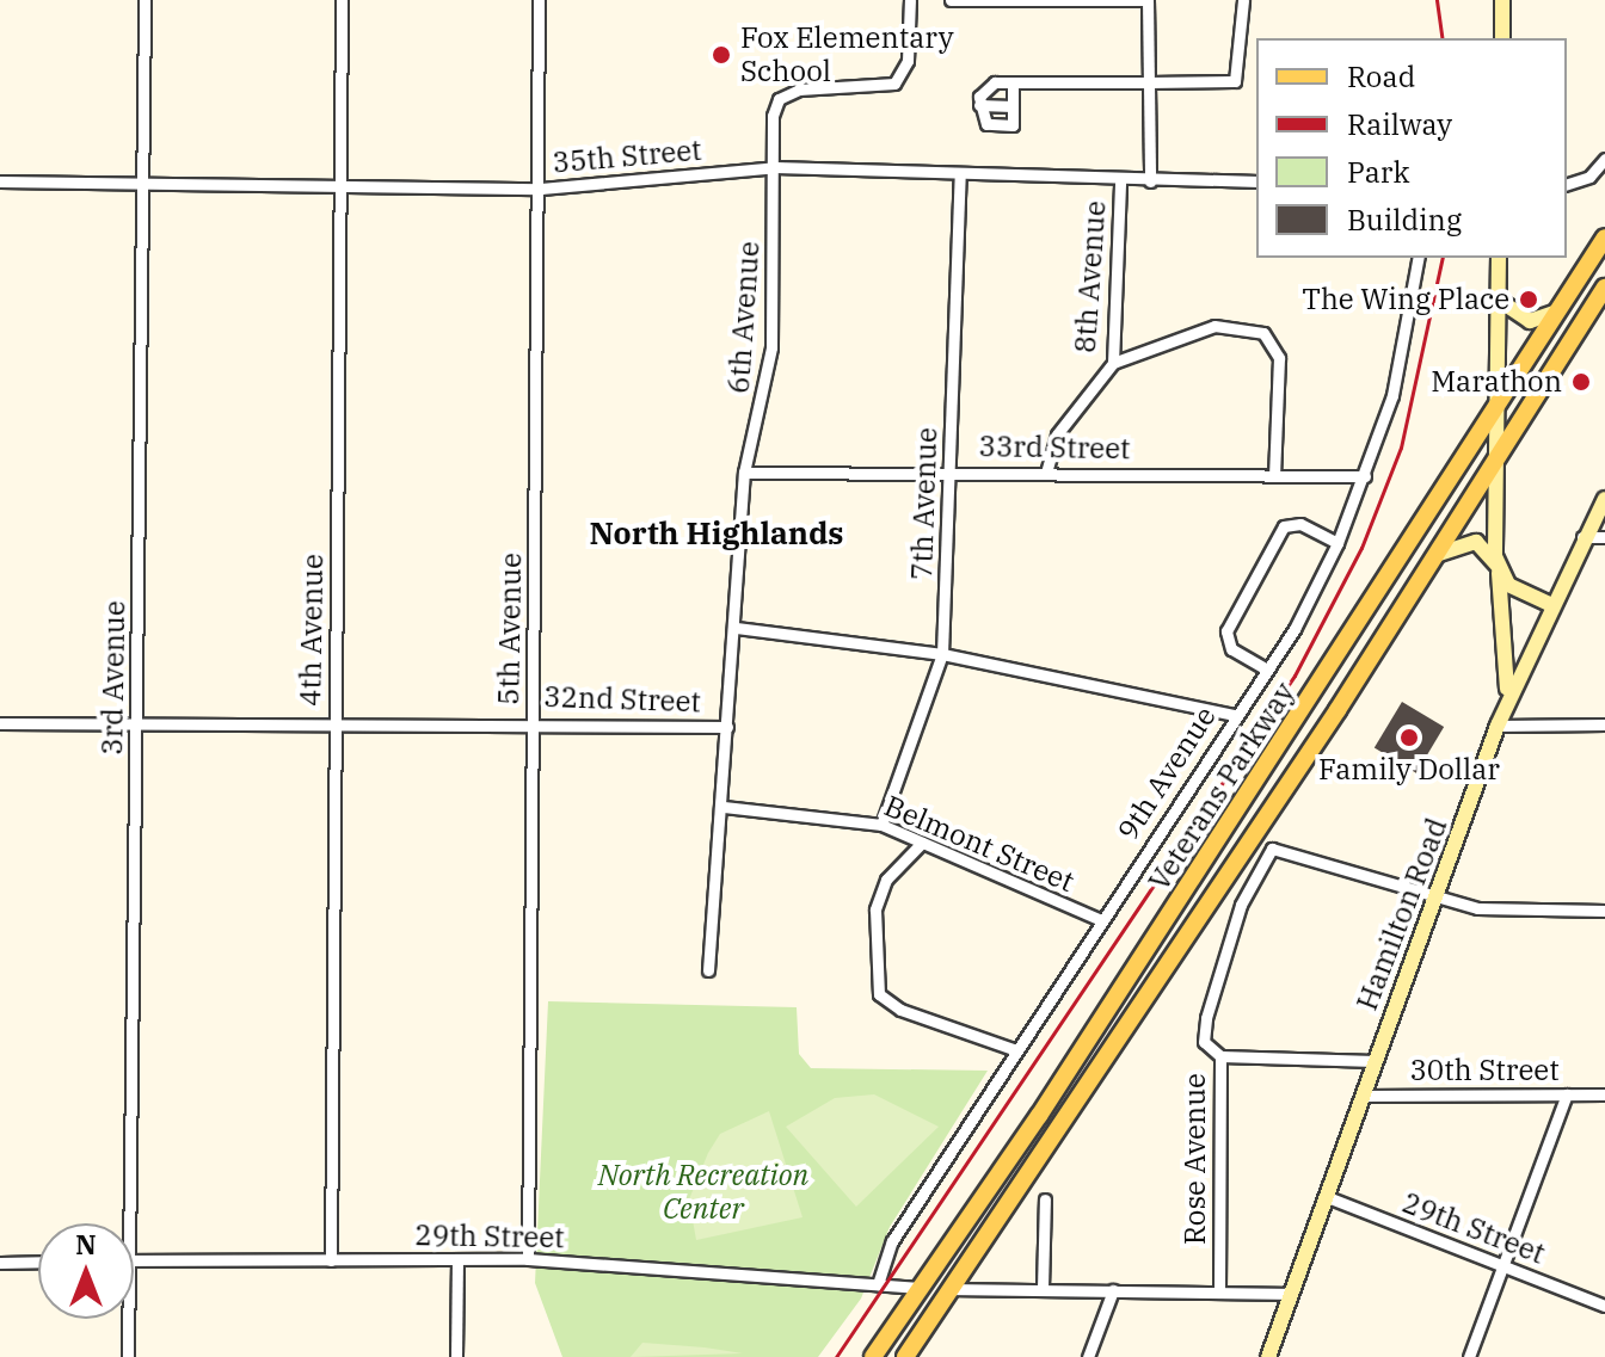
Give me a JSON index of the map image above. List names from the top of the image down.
{
  "streets": {
    "main road": ["Veterans Parkway"],
    "street": [
      "35th Street",
      "8th Avenue",
      "6th Avenue",
      "33rd Street",
      "7th Avenue",
      "5th Avenue",
      "4th Avenue",
      "3rd Avenue",
      "32nd Street",
      "9th Avenue",
      "Belmont Street",
      "Hamilton Road",
      "30th Street",
      "Rose Avenue",
      "29th Street"
    ]
  },
  "crossings": [
    ["35th Street", "8th Avenue"],
    ["35th Street", "6th Avenue"],
    ["35th Street", "7th Avenue"],
    ["35th Street", "5th Avenue"],
    ["35th Street", "4th Avenue"],
    ["35th Street", "3rd Avenue"],
    ["8th Avenue", "33rd Street"],
    ["6th Avenue", "33rd Street"],
    ["6th Avenue", "32nd Street"],
    ["6th Avenue", "Belmont Street"],
    ["33rd Street", "7th Avenue"],
    ["33rd Street", "9th Avenue"],
    ["7th Avenue", "Belmont Street"],
    ["5th Avenue", "32nd Street"],
    ["5th Avenue", "29th Street"],
    ["4th Avenue", "32nd Street"],
    ["4th Avenue", "29th Street"],
    ["3rd Avenue", "32nd Street"],
    ["9th Avenue", "Belmont Street"],
    ["9th Avenue", "29th Street"],
    ["Veterans Parkway", "29th Street"],
    ["Hamilton Road", "30th Street"],
    ["Hamilton Road", "Rose Avenue"],
    ["Hamilton Road", "29th Street"],
    ["30th Street", "Rose Avenue"]
  ],
  "districts": ["North Highlands"],
  "parks": ["North Recreation Center"],
  "places": [
    "Fox Elementary School",
    "The Wing Place",
    "Marathon",
    "Family Dollar"
  ],
  "legend": [
    "Road",
    "Railway",
    "Park",
    "Building"
  ],
  "north": "top"
}
